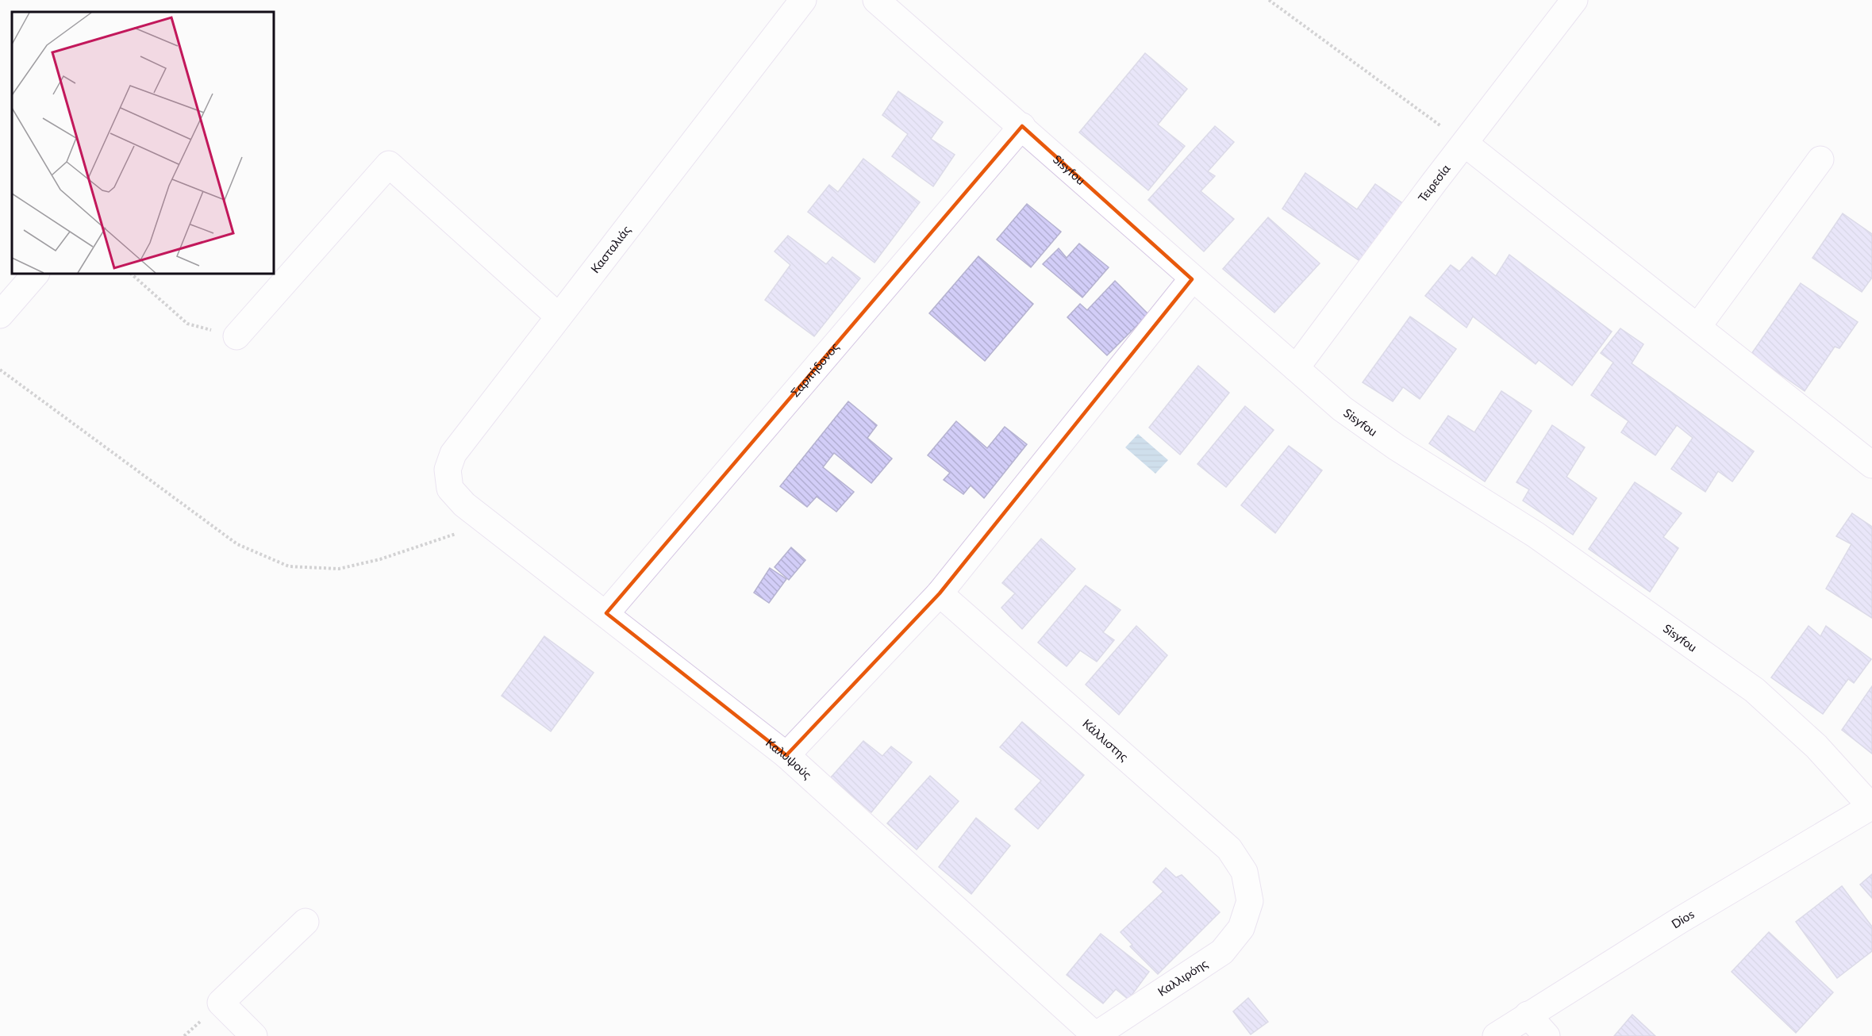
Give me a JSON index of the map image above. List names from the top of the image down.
{
  "streets": {
    "street": [
      "Sisyfou",
      "Τειρεσία",
      "Κασταλιάς",
      "Σαρπήδονος",
      "Κάλλιστης",
      "Καλυψούς",
      "Dios",
      "Καλλιρόης"
    ]
  },
  "crossings": [
    ["Sisyfou", "Τειρεσία"],
    ["Sisyfou", "Σαρπήδονος"],
    ["Sisyfou", "Dios"],
    ["Κασταλιάς", "Καλυψούς"],
    ["Σαρπήδονος", "Καλυψούς"],
    ["Κάλλιστης", "Καλλιρόης"],
    ["Καλυψούς", "Καλλιρόης"]
  ]
}
